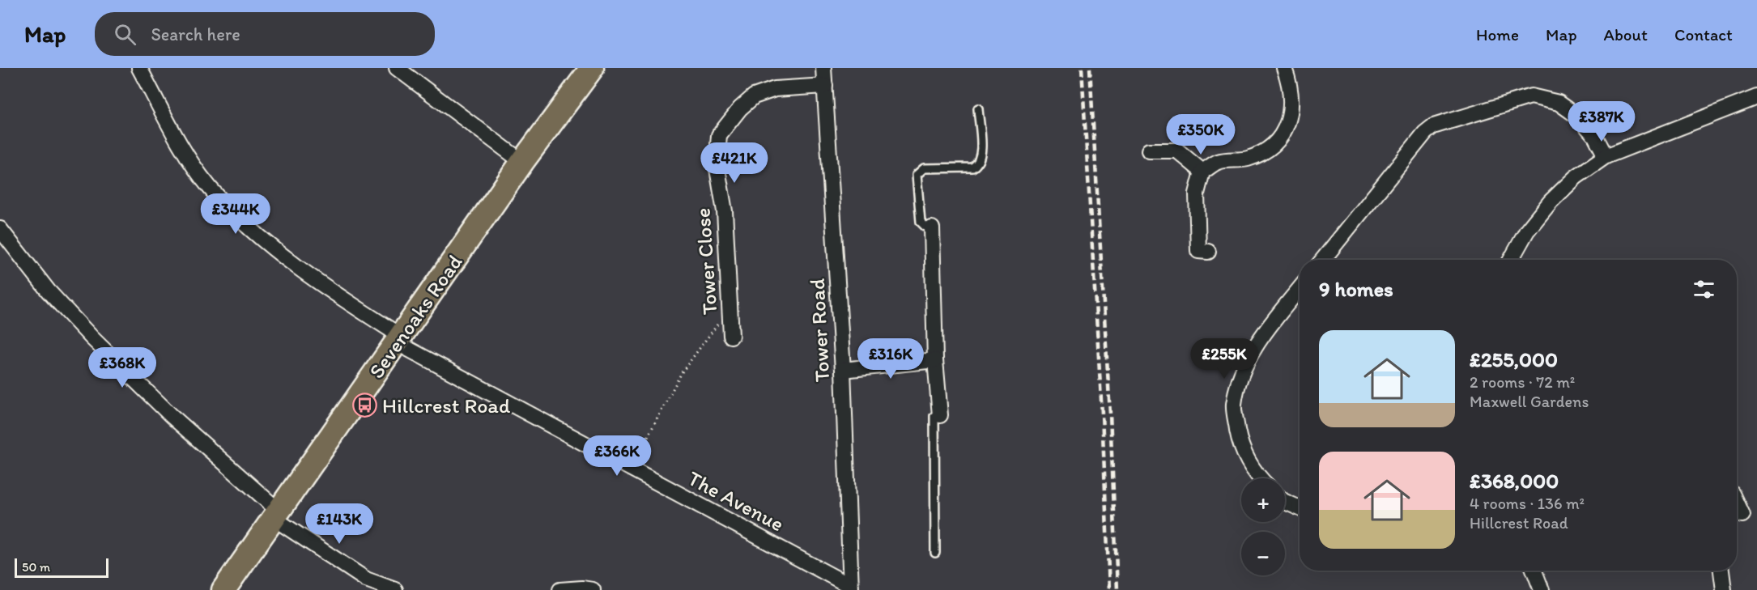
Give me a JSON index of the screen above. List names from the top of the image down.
{
  "streets": {
    "main road": ["Sevenoaks Road"],
    "street": ["Tower Close", "Tower Road", "The Avenue"]
  },
  "crossings": [
    ["Tower Close", "Tower Road"],
    ["Sevenoaks Road", "The Avenue"],
    ["Tower Road", "The Avenue"]
  ],
  "places": {
    "bus stop": ["Hillcrest Road"]
  },
  "scale_bar": "50 m",
  "page": {
    "header": "Map",
    "search": "Search here",
    "nav": [
      "Home",
      "Map",
      "About",
      "Contact"
    ],
    "price": [
      "£387K",
      "£350K",
      "£421K",
      "£344K",
      "£316K",
      "£255K",
      "£368K",
      "£366K",
      "£143K"
    ],
    "heading": "9 homes",
    "list": [
      {
        "name": "£255,000",
        "note": "2 rooms · 72 m² · Maxwell Gardens"
      },
      {
        "name": "£368,000",
        "note": "4 rooms · 136 m² · Hillcrest Road"
      }
    ],
    "map_buttons": ["+", "−"],
    "scale": "50 m"
  }
}
